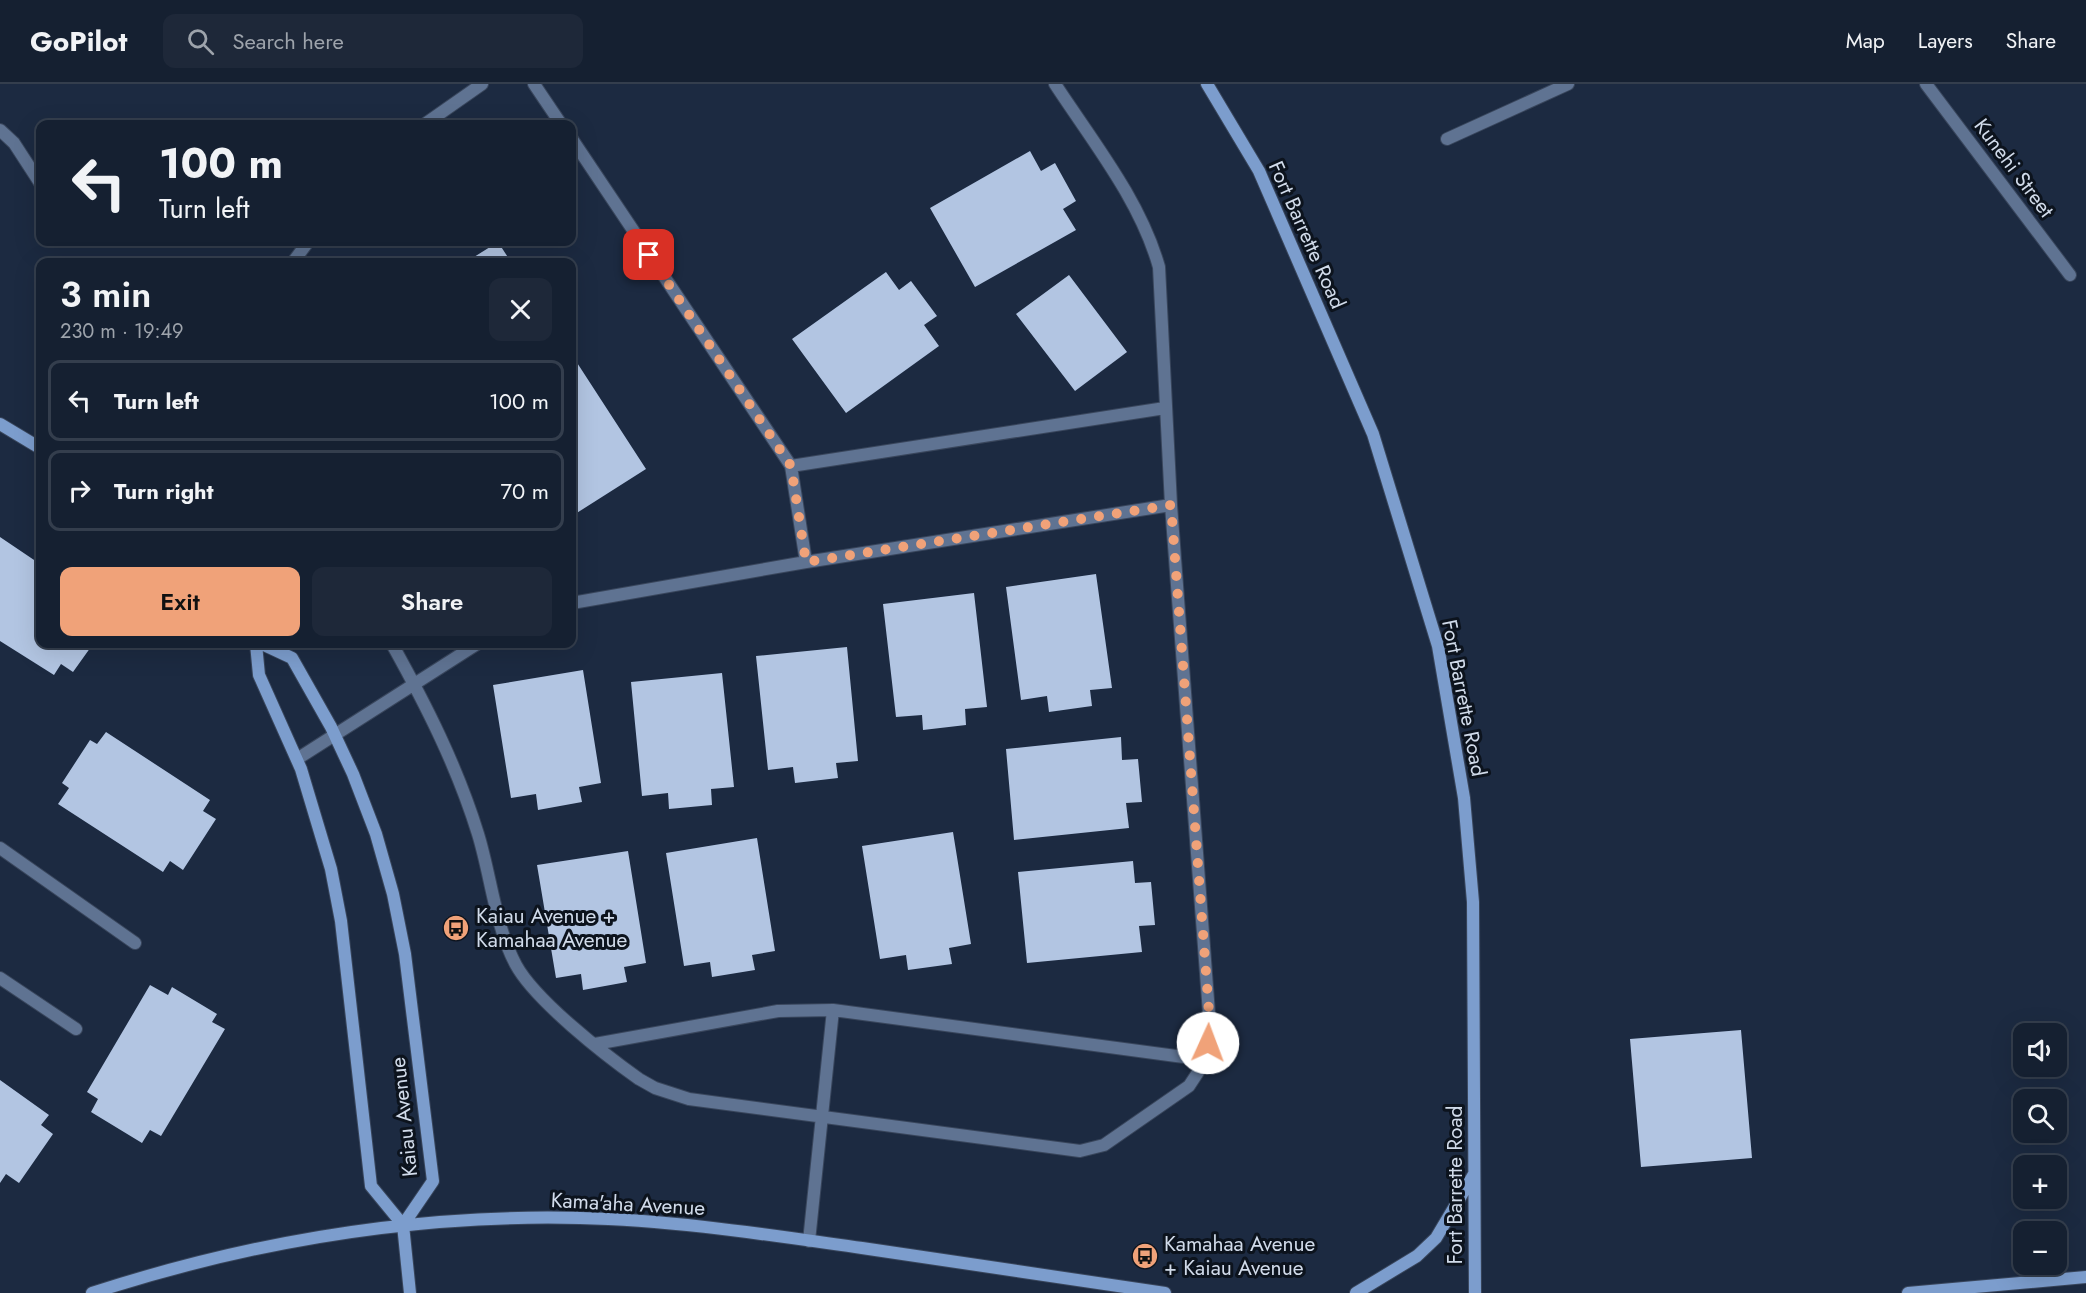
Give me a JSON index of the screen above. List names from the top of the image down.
{
  "streets": {
    "street": [
      "Kunehi Street",
      "Fort Barrette Road",
      "Kaiau Avenue",
      "Kama'aha Avenue"
    ]
  },
  "crossings": [
    ["Kaiau Avenue", "Kama'aha Avenue"]
  ],
  "places": {
    "bus stop": ["Kaiau Avenue + Kamahaa Avenue", "Kamahaa Avenue + Kaiau Avenue"]
  },
  "page": {
    "header": "GoPilot",
    "search": "Search here",
    "nav": ["Map", "Layers", "Share"],
    "turn": ["100 m", "Turn left"],
    "heading": ["3 min", "230 m · 19:49"],
    "list": [
      {
        "name": "Turn left",
        "value": "100 m"
      },
      {
        "name": "Turn right",
        "value": "70 m"
      }
    ],
    "buttons": ["Exit", "Share"],
    "map_buttons": ["+", "−"]
  }
}
